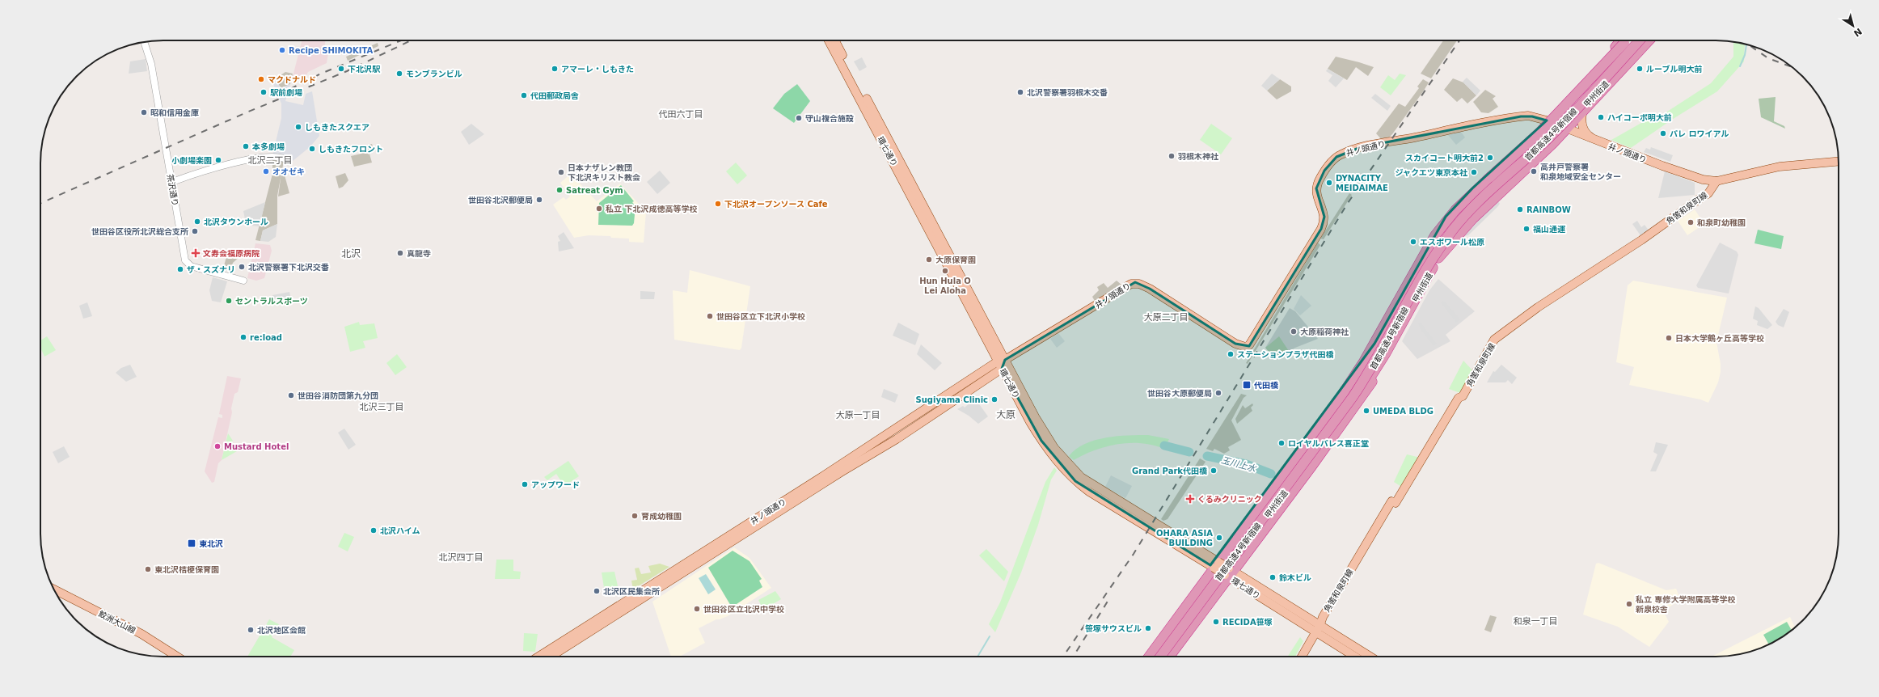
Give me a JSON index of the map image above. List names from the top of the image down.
{
  "streets": {
    "highway": ["甲州街道", "首都高速4号新宿線"],
    "main road": [
      "井ノ頭通り",
      "環七通り",
      "角筈和泉町線",
      "鮫洲大山線"
    ],
    "street": ["茶沢通り"]
  },
  "crossings": [
    ["井ノ頭通り", "環七通り"],
    ["井ノ頭通り", "角筈和泉町線"],
    ["環七通り", "角筈和泉町線"]
  ],
  "districts": [
    "代田六丁目",
    "北沢二丁目",
    "北沢",
    "大原二丁目",
    "北沢三丁目",
    "大原一丁目",
    "大原",
    "北沢四丁目",
    "和泉一丁目"
  ],
  "water": ["玉川上水"],
  "places": {
    "other": [
      "Recipe SHIMOKITA",
      "下北沢駅",
      "アマーレ・しもきた",
      "ルーブル明大前",
      "モンブランビル",
      "マクドナルド",
      "駅前劇場",
      "北沢警察署羽根木交番",
      "代田郵政局舎",
      "昭和信用金庫",
      "ハイコーポ明大前",
      "守山複合施設",
      "しもきたスクエア",
      "パレ ロワイアル",
      "本多劇場",
      "しもきたフロント",
      "羽根木神社",
      "スカイコート明大前2",
      "小劇場楽園",
      "オオゼキ",
      "高井戸警察署 和泉地域安全センター",
      "日本ナザレン教団 下北沢キリスト教会",
      "ジャクエツ東京本社",
      "DYNACITY MEIDAIMAE",
      "Satreat Gym",
      "世田谷北沢郵便局",
      "下北沢オープンソース Cafe",
      "私立 下北沢成徳高等学校",
      "RAINBOW",
      "北沢タウンホール",
      "和泉町幼稚園",
      "福山通運",
      "世田谷区役所北沢総合支所",
      "エスポワール松原",
      "真龍寺",
      "大原保育園",
      "北沢警察署下北沢交番",
      "ザ・スズナリ",
      "Hun Hula O Lei Aloha",
      "セントラルスポーツ",
      "世田谷区立下北沢小学校",
      "大原稲荷神社",
      "re:load",
      "日本大学鶴ヶ丘高等学校",
      "ステーションプラザ代田橋",
      "世田谷大原郵便局",
      "世田谷消防団第九分団",
      "Sugiyama Clinic",
      "UMEDA BLDG",
      "ロイヤルパレス喜正堂",
      "Mustard Hotel",
      "Grand Park代田橋",
      "アップワード",
      "育成幼稚園",
      "北沢ハイム",
      "OHARA ASIA BUILDING",
      "東北沢桔梗保育園",
      "鈴木ビル",
      "北沢区民集会所",
      "私立 専修大学附属高等学校 新泉校舎",
      "世田谷区立北沢中学校",
      "RECIDA笹塚",
      "笹塚サウスビル",
      "北沢地区会館"
    ],
    "health": ["文寿会福原病院", "くるみクリニック"],
    "transit": ["代田橋", "東北沢"]
  },
  "north": "bottom right"
}
